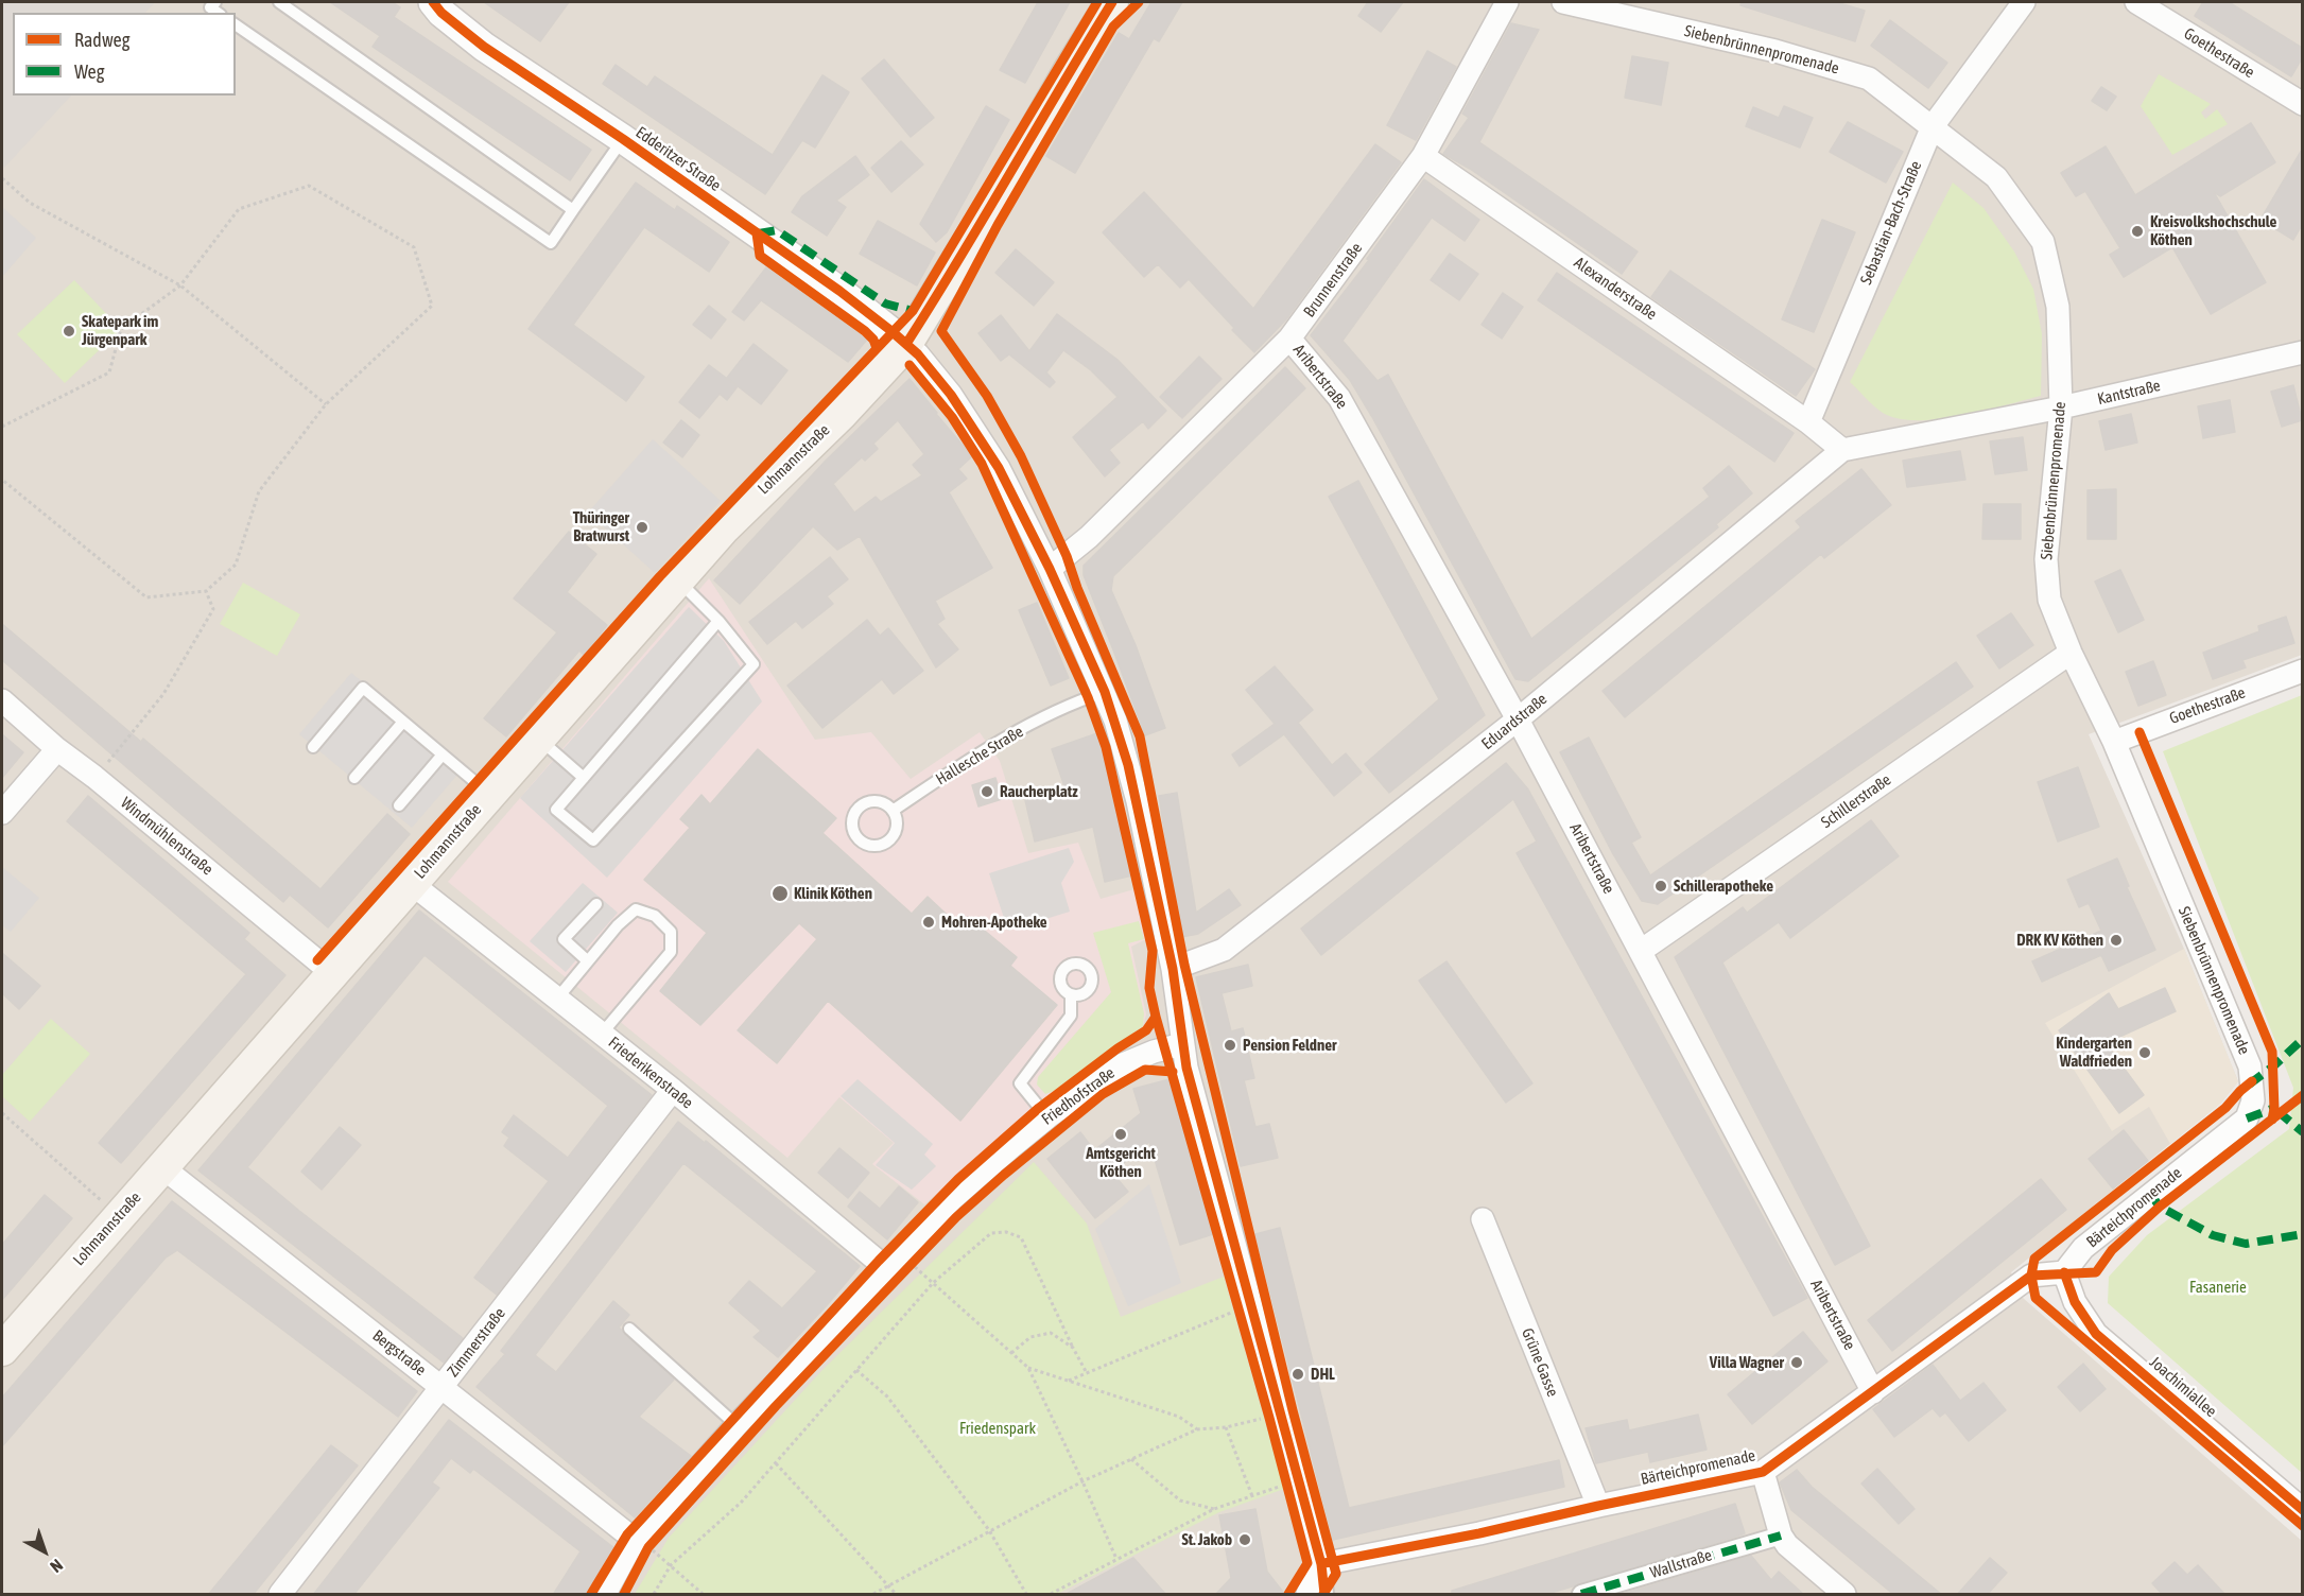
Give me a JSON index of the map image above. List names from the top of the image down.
{
  "streets": {
    "main road": ["Lohmannstraße"],
    "street": [
      "Siebenbrünnenpromenade",
      "Goethestraße",
      "Edderitzer Straße",
      "Sebastian-Bach-Straße",
      "Brunnenstraße",
      "Alexanderstraße",
      "Aribertstraße",
      "Kantstraße",
      "Eduardstraße",
      "Schillerstraße",
      "Windmühlenstraße",
      "Friederikenstraße",
      "Friedhofstraße",
      "Bärteichpromenade",
      "Zimmerstraße",
      "Bergstraße",
      "Grüne Gasse",
      "Joachimiallee",
      "Wallstraße"
    ],
    "lane": ["Hallesche Straße"]
  },
  "crossings": [
    ["Siebenbrünnenpromenade", "Goethestraße"],
    ["Siebenbrünnenpromenade", "Sebastian-Bach-Straße"],
    ["Siebenbrünnenpromenade", "Kantstraße"],
    ["Siebenbrünnenpromenade", "Schillerstraße"],
    ["Siebenbrünnenpromenade", "Bärteichpromenade"],
    ["Edderitzer Straße", "Lohmannstraße"],
    ["Sebastian-Bach-Straße", "Alexanderstraße"],
    ["Brunnenstraße", "Alexanderstraße"],
    ["Brunnenstraße", "Aribertstraße"],
    ["Aribertstraße", "Eduardstraße"],
    ["Aribertstraße", "Schillerstraße"],
    ["Aribertstraße", "Bärteichpromenade"],
    ["Kantstraße", "Eduardstraße"],
    ["Lohmannstraße", "Windmühlenstraße"],
    ["Lohmannstraße", "Friederikenstraße"],
    ["Lohmannstraße", "Bergstraße"],
    ["Friederikenstraße", "Friedhofstraße"],
    ["Friederikenstraße", "Zimmerstraße"],
    ["Friedhofstraße", "Bergstraße"],
    ["Bärteichpromenade", "Grüne Gasse"],
    ["Bärteichpromenade", "Joachimiallee"],
    ["Zimmerstraße", "Bergstraße"]
  ],
  "parks": ["Fasanerie", "Friedenspark"],
  "places": [
    "Kreisvolkshochschule Köthen",
    "Skatepark im Jürgenpark",
    "Thüringer Bratwurst",
    "Raucherplatz",
    "Schillerapotheke",
    "Klinik Köthen",
    "Mohren-Apotheke",
    "DRK KV Köthen",
    "Pension Feldner",
    "Kindergarten Waldfrieden",
    "Amtsgericht Köthen",
    "Villa Wagner",
    "DHL",
    "St. Jakob"
  ],
  "legend": ["Radweg", "Weg"],
  "north": "bottom right"
}
